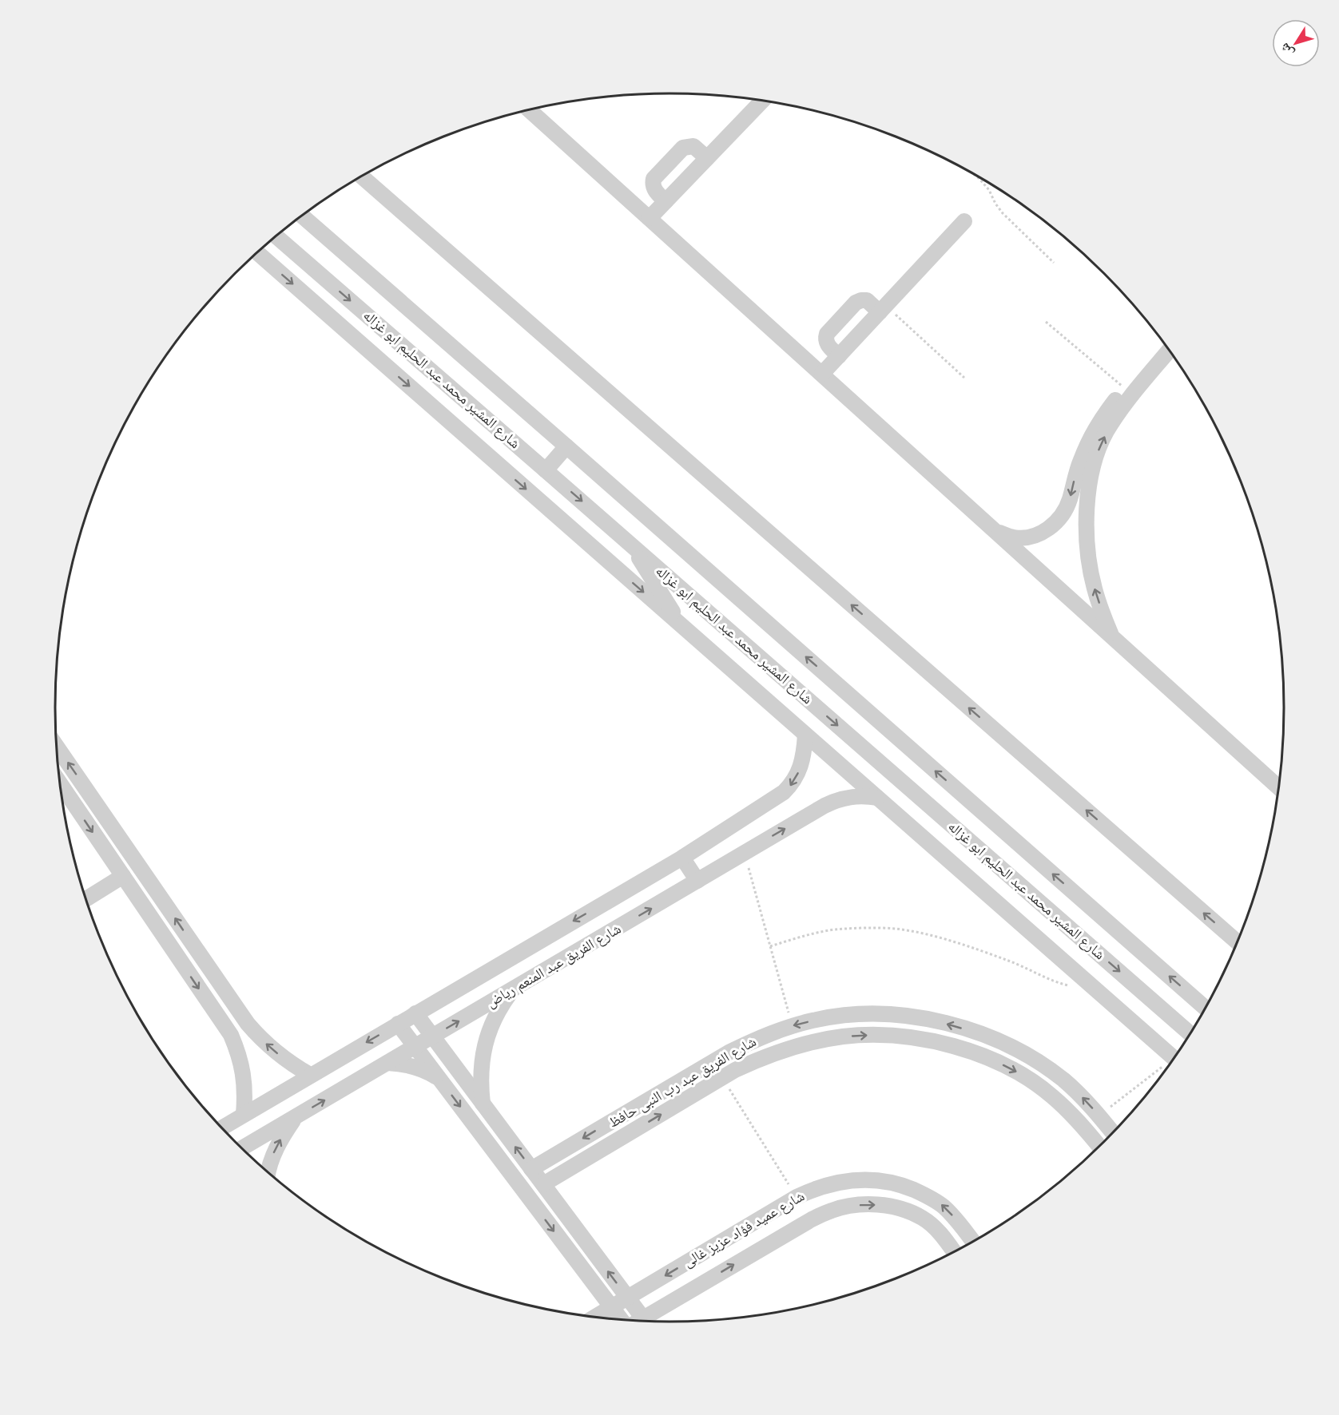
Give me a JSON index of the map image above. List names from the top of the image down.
{
  "streets": {
    "street": [
      "شارع المشير محمد عبد الحليم ابو غزاله",
      "شارع الفريق عبد المنعم رياض",
      "شارع الفريق عبد رب النبى حافظ",
      "شارع عميد فؤاد عزيز غالى"
    ]
  },
  "north": "bottom left"
}
